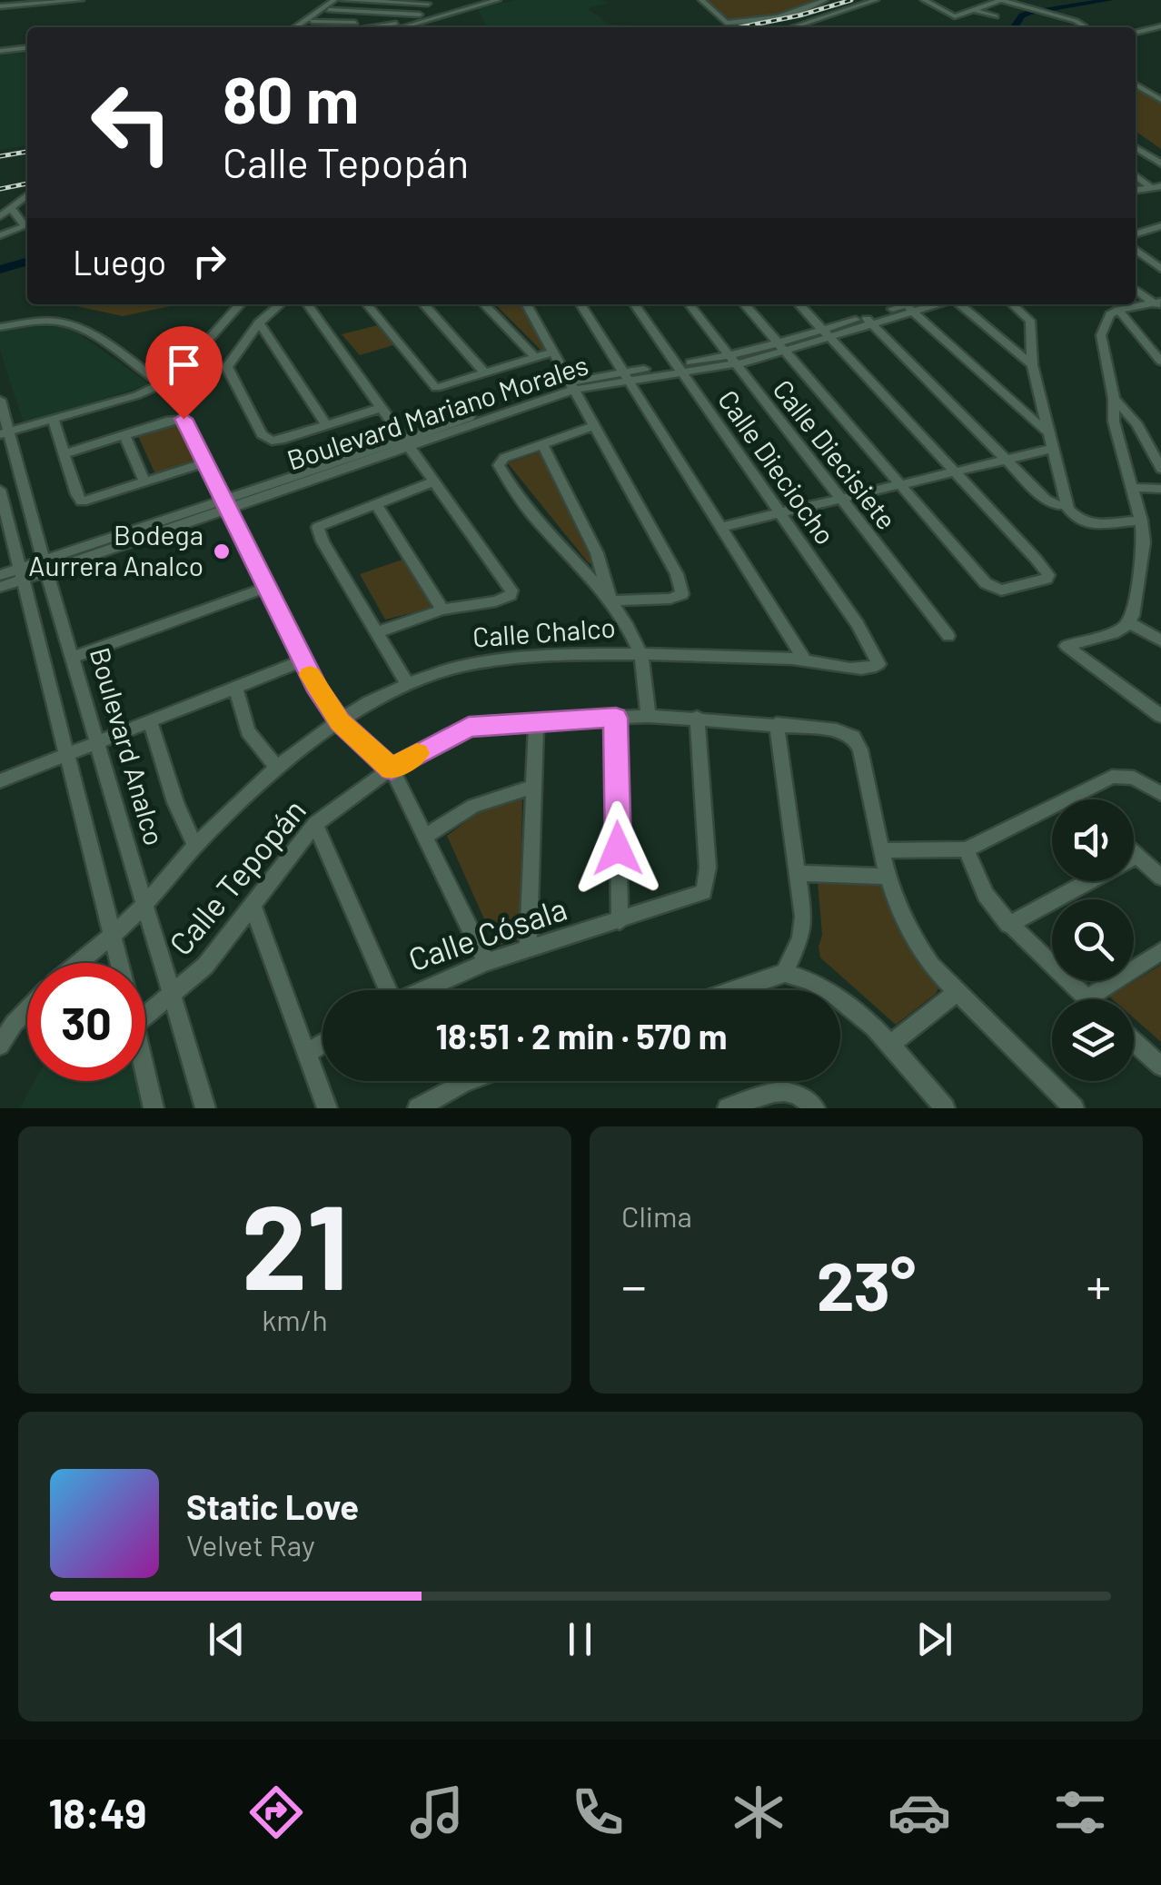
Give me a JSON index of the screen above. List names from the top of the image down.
{
  "streets": {
    "street": [
      "Boulevard Mariano Morales",
      "Calle Diecisiete",
      "Calle Dieciocho",
      "Calle Chalco",
      "Boulevard Analco",
      "Calle Tepopán",
      "Calle Cósala"
    ]
  },
  "crossings": [
    ["Boulevard Mariano Morales", "Calle Diecisiete"],
    ["Boulevard Mariano Morales", "Calle Dieciocho"],
    ["Boulevard Mariano Morales", "Boulevard Analco"],
    ["Calle Dieciocho", "Calle Chalco"],
    ["Calle Chalco", "Boulevard Analco"],
    ["Boulevard Analco", "Calle Tepopán"],
    ["Calle Tepopán", "Calle Cósala"]
  ],
  "places": ["Bodega Aurrera Analco"],
  "page": {
    "turn": ["80 m", "Calle Tepopán"],
    "then": "Luego",
    "limit": "30",
    "trip": "18:51 · 2 min · 570 m",
    "tile": [
      ["21", "km/h"],
      "Clima"
    ],
    "heat": ["−", "23°", "+"],
    "song": ["Static Love", "Velvet Ray"],
    "tabs": "18:49"
  }
}
